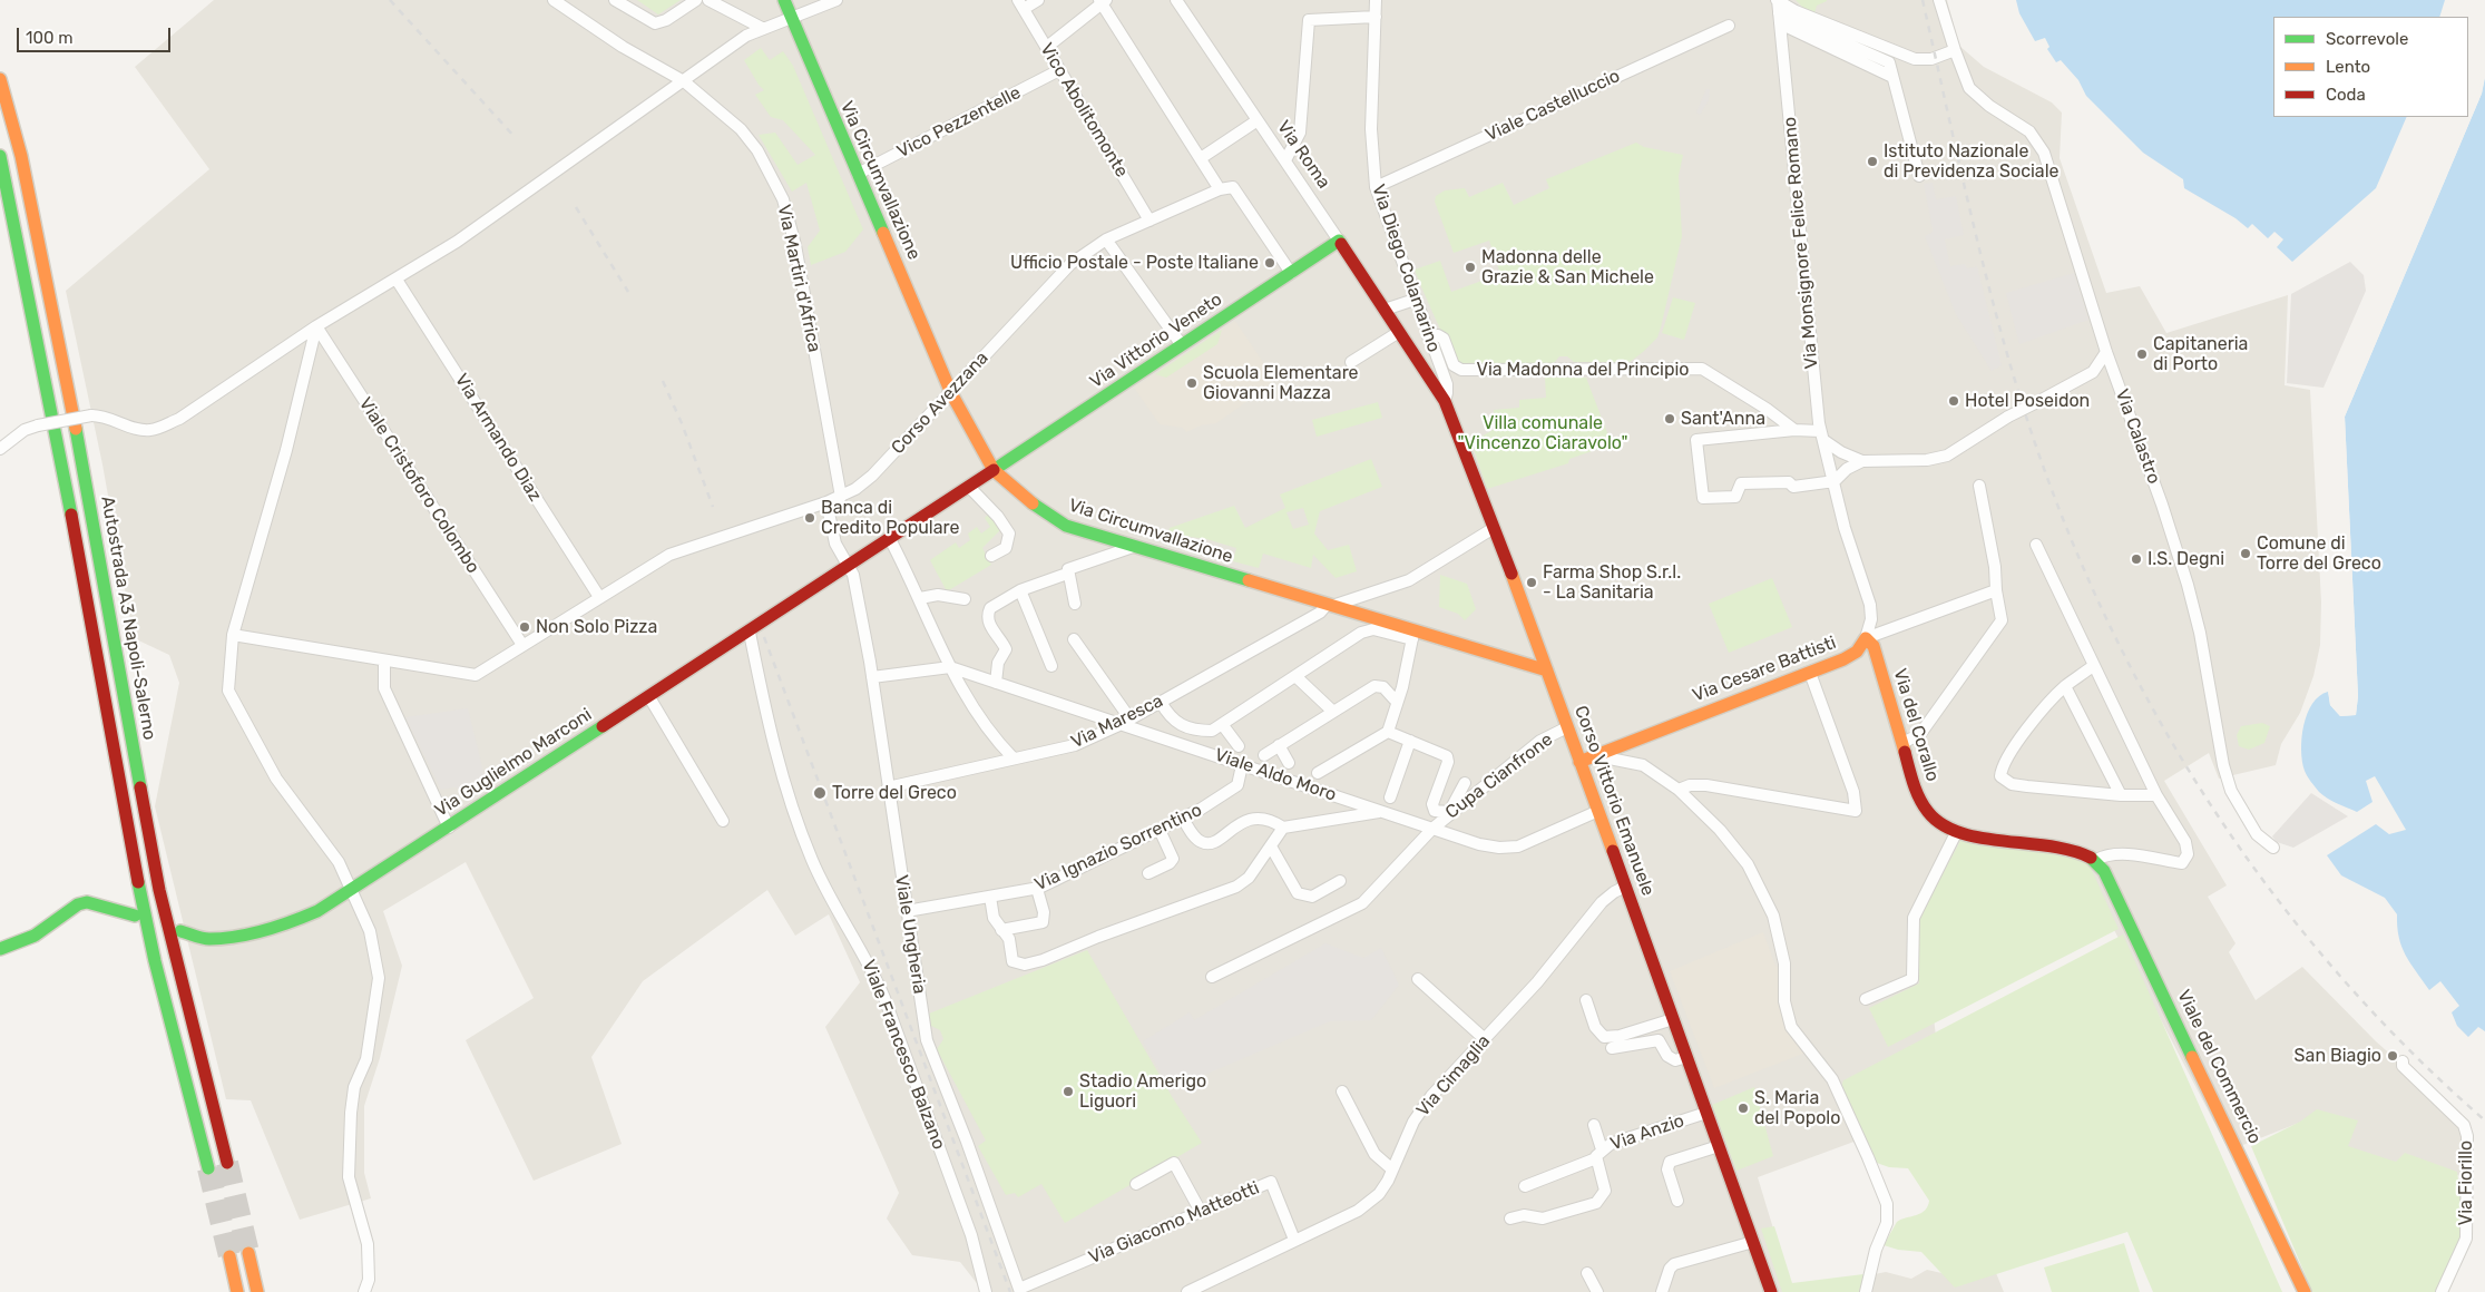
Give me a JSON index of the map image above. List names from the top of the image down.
{
  "streets": {
    "main road": [
      "Via Roma",
      "Via Circumvallazione",
      "Via Vittorio Veneto",
      "Autostrada A3 Napoli-Salerno",
      "Via Cesare Battisti",
      "Via del Corallo",
      "Via Guglielmo Marconi",
      "Corso Vittorio Emanuele",
      "Viale del Commercio"
    ],
    "street": [
      "Viale Castelluccio",
      "Vico Abolitomonte",
      "Vico Pezzentelle",
      "Via Monsignore Felice Romano",
      "Via Diego Colamarino",
      "Via Martiri d'Africa",
      "Via Madonna del Principio",
      "Corso Avezzana",
      "Via Calastro",
      "Via Armando Diaz",
      "Viale Cristoforo Colombo",
      "Via Maresca",
      "Viale Aldo Moro",
      "Cupa Cianfrone",
      "Via Ignazio Sorrentino",
      "Viale Ungheria",
      "Viale Francesco Balzano",
      "Via Cimaglia",
      "Via Anzio",
      "Via Fiorillo",
      "Via Giacomo Matteotti"
    ]
  },
  "crossings": [
    ["Viale Castelluccio", "Via Diego Colamarino"],
    ["Vico Abolitomonte", "Vico Pezzentelle"],
    ["Vico Abolitomonte", "Corso Avezzana"],
    ["Vico Pezzentelle", "Via Circumvallazione"],
    ["Via Roma", "Via Vittorio Veneto"],
    ["Via Roma", "Corso Vittorio Emanuele"],
    ["Via Circumvallazione", "Via Vittorio Veneto"],
    ["Via Circumvallazione", "Corso Avezzana"],
    ["Via Circumvallazione", "Via Maresca"],
    ["Via Circumvallazione", "Corso Vittorio Emanuele"],
    ["Via Diego Colamarino", "Via Madonna del Principio"],
    ["Via Diego Colamarino", "Corso Vittorio Emanuele"],
    ["Via Martiri d'Africa", "Corso Avezzana"],
    ["Via Vittorio Veneto", "Via Guglielmo Marconi"],
    ["Corso Avezzana", "Via Armando Diaz"],
    ["Corso Avezzana", "Viale Cristoforo Colombo"],
    ["Via Cesare Battisti", "Via del Corallo"],
    ["Via Cesare Battisti", "Corso Vittorio Emanuele"],
    ["Via Maresca", "Viale Aldo Moro"],
    ["Via Maresca", "Corso Vittorio Emanuele"],
    ["Via Maresca", "Viale Ungheria"],
    ["Via del Corallo", "Viale del Commercio"],
    ["Via Guglielmo Marconi", "Viale Ungheria"],
    ["Via Guglielmo Marconi", "Viale Francesco Balzano"],
    ["Viale Aldo Moro", "Cupa Cianfrone"],
    ["Viale Aldo Moro", "Corso Vittorio Emanuele"],
    ["Viale Aldo Moro", "Via Ignazio Sorrentino"],
    ["Cupa Cianfrone", "Corso Vittorio Emanuele"],
    ["Corso Vittorio Emanuele", "Via Cimaglia"],
    ["Corso Vittorio Emanuele", "Via Anzio"],
    ["Via Ignazio Sorrentino", "Viale Ungheria"],
    ["Viale Ungheria", "Via Giacomo Matteotti"],
    ["Via Cimaglia", "Via Giacomo Matteotti"]
  ],
  "parks": ["Villa comunale \"Vincenzo Ciaravolo\""],
  "places": [
    "Istituto Nazionale di Previdenza Sociale",
    "Ufficio Postale - Poste Italiane",
    "Madonna delle Grazie & San Michele",
    "Capitaneria di Porto",
    "Scuola Elementare Giovanni Mazza",
    "Hotel Poseidon",
    "Sant'Anna",
    "Banca di Credito Populare",
    "Comune di Torre del Greco",
    "I.S. Degni",
    "Farma Shop S.r.l. - La Sanitaria",
    "Non Solo Pizza",
    "Torre del Greco",
    "San Biagio",
    "Stadio Amerigo Liguori",
    "S. Maria del Popolo"
  ],
  "legend": ["Scorrevole", "Lento", "Coda"],
  "scale_bar": "100 m"
}
